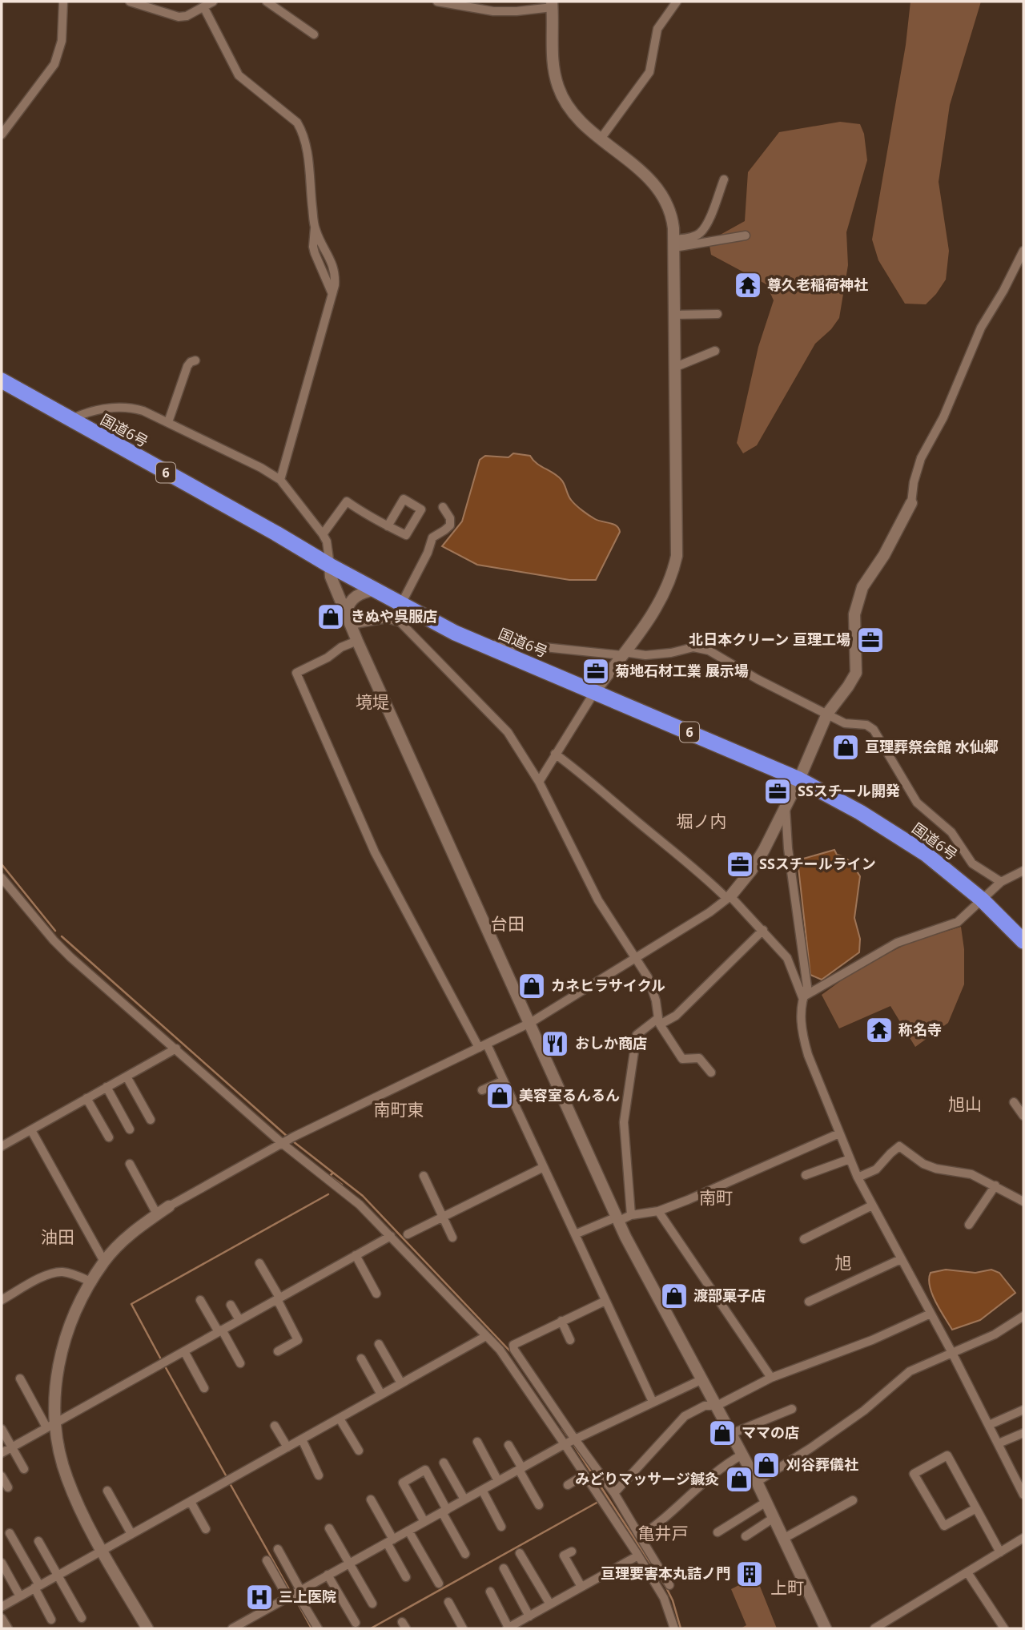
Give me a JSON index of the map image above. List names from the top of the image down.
{
  "streets": {
    "highway": ["国道6号", "6"]
  },
  "districts": [
    "境堤",
    "堀ノ内",
    "台田",
    "旭山",
    "南町東",
    "南町",
    "油田",
    "旭",
    "亀井戸",
    "上町"
  ],
  "places": {
    "temple": ["尊久老稲荷神社", "称名寺"],
    "shop": [
      "きぬや呉服店",
      "亘理葬祭会館 水仙郷",
      "カネヒラサイクル",
      "美容室るんるん",
      "渡部菓子店",
      "ママの店",
      "刈谷葬儀社",
      "みどりマッサージ鍼灸"
    ],
    "office": [
      "北日本クリーン 亘理工場",
      "菊地石材工業 展示場",
      "SSスチール開発",
      "SSスチールライン"
    ],
    "restaurant": ["おしか商店"],
    "building": ["亘理要害本丸詰ノ門"],
    "hospital": ["三上医院"]
  }
}
